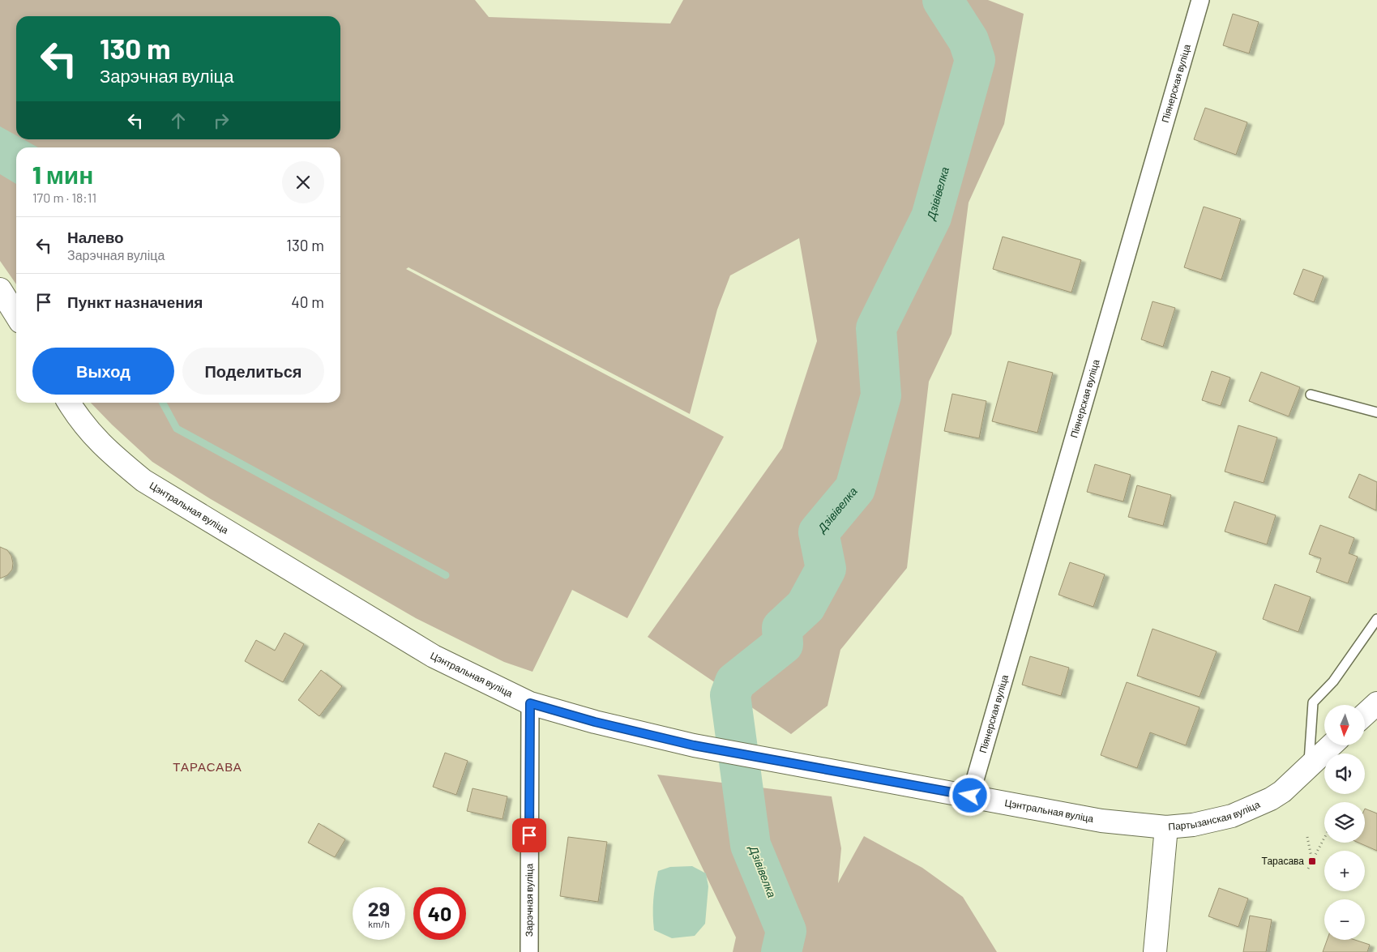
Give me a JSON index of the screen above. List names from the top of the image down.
{
  "streets": {
    "street": [
      "Піянерская вуліца",
      "Цэнтральная вуліца",
      "Партызанская вуліца",
      "Зарэчная вуліца"
    ]
  },
  "crossings": [
    ["Піянерская вуліца", "Цэнтральная вуліца"],
    ["Цэнтральная вуліца", "Партызанская вуліца"],
    ["Цэнтральная вуліца", "Зарэчная вуліца"]
  ],
  "districts": ["ТАРАСАВА"],
  "water": ["Дзівівелка"],
  "places": {
    "transit": ["Тарасава"]
  },
  "north": "bottom",
  "page": {
    "turn": ["130 m", "Зарэчная вуліца"],
    "heading": ["1 мин", "170 m · 18:11"],
    "list": [
      {
        "name": "Налево",
        "note": "Зарэчная вуліца",
        "value": "130 m"
      },
      {
        "name": "Пункт назначения",
        "value": "40 m"
      }
    ],
    "buttons": ["Выход", "Поделиться"],
    "map_buttons": ["+", "−"],
    "speed": "29 km/h",
    "limit": "40"
  }
}
